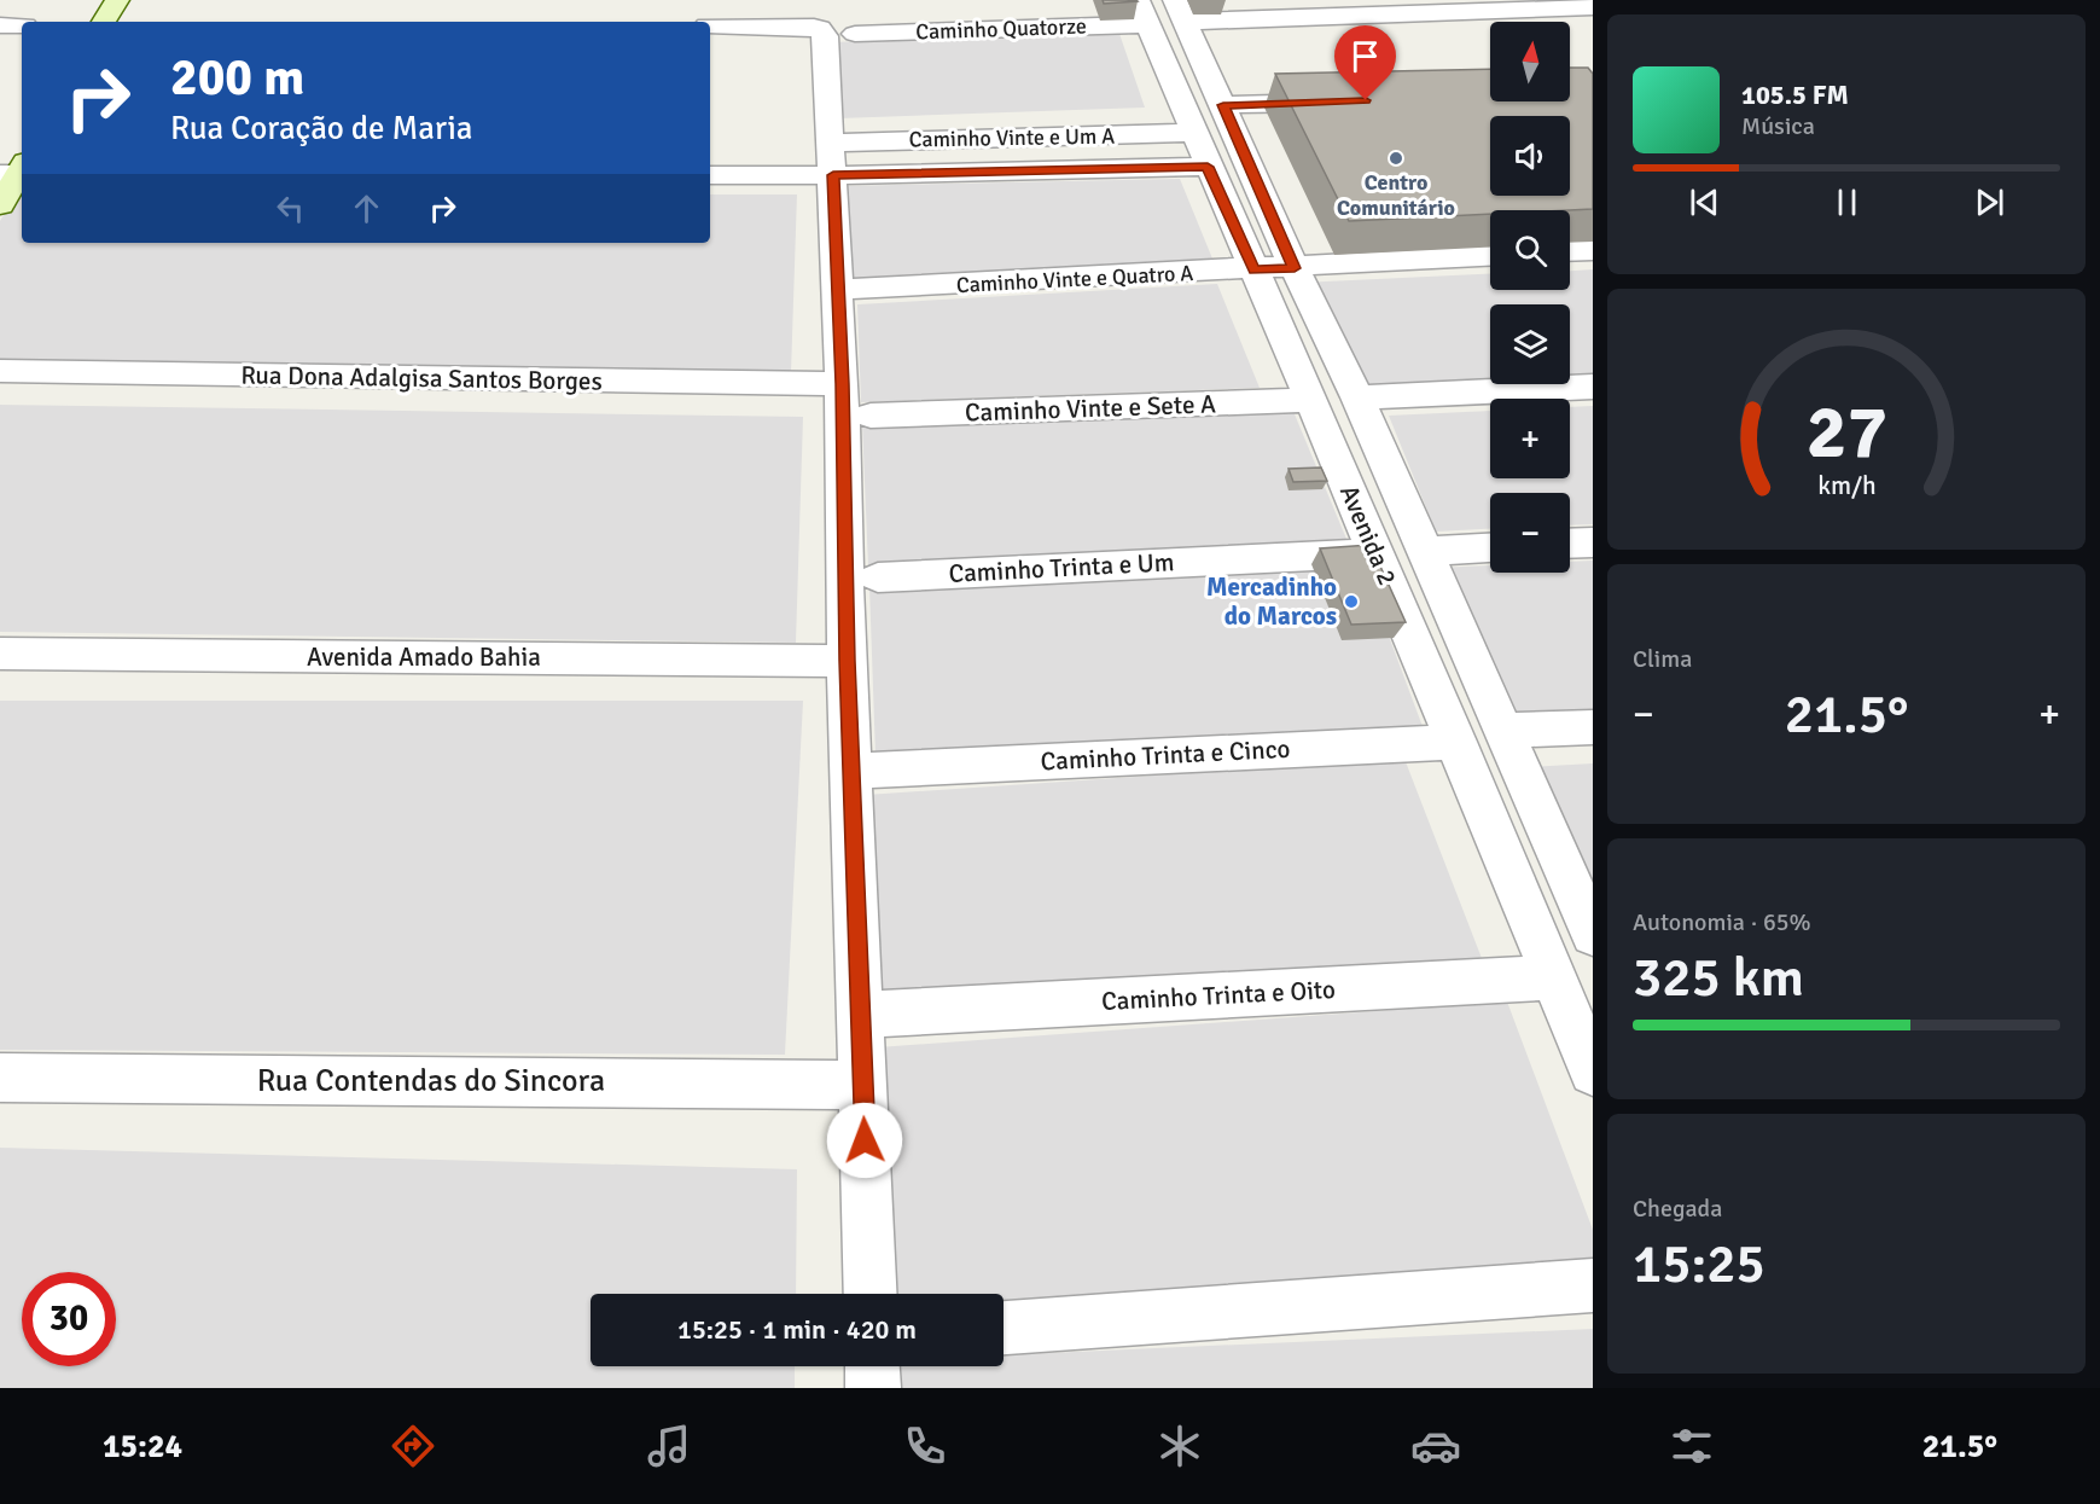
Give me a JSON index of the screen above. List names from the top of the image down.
{
  "streets": {
    "street": [
      "Caminho Quatorze",
      "Caminho Vinte e Um A",
      "Caminho Vinte e Quatro A",
      "Rua Dona Adalgisa Santos Borges",
      "Caminho Vinte e Sete A",
      "Avenida 2",
      "Caminho Trinta e Um",
      "Avenida Amado Bahia",
      "Caminho Trinta e Cinco",
      "Caminho Trinta e Oito",
      "Rua Contendas do Sincora"
    ]
  },
  "crossings": [
    ["Caminho Quatorze", "Avenida 2"],
    ["Caminho Vinte e Um A", "Avenida 2"],
    ["Caminho Vinte e Quatro A", "Avenida 2"],
    ["Caminho Vinte e Sete A", "Avenida 2"],
    ["Avenida 2", "Caminho Trinta e Um"],
    ["Avenida 2", "Caminho Trinta e Cinco"],
    ["Avenida 2", "Caminho Trinta e Oito"]
  ],
  "places": ["Centro Comunitário", "Mercadinho do Marcos"],
  "north": "top",
  "page": {
    "map_buttons": ["+", "−"],
    "turn": ["200 m", "Rua Coração de Maria"],
    "song": ["105.5 FM", "Música"],
    "tile": [
      "Clima",
      ["Autonomia · 65%", "325 km"],
      ["Chegada", "15:25"]
    ],
    "heat": ["−", "21.5°", "+"],
    "limit": "30",
    "trip": "15:25 · 1 min · 420 m",
    "tabs": ["15:24", "21.5°"],
    "gauge": ["27", "km/h"]
  }
}
